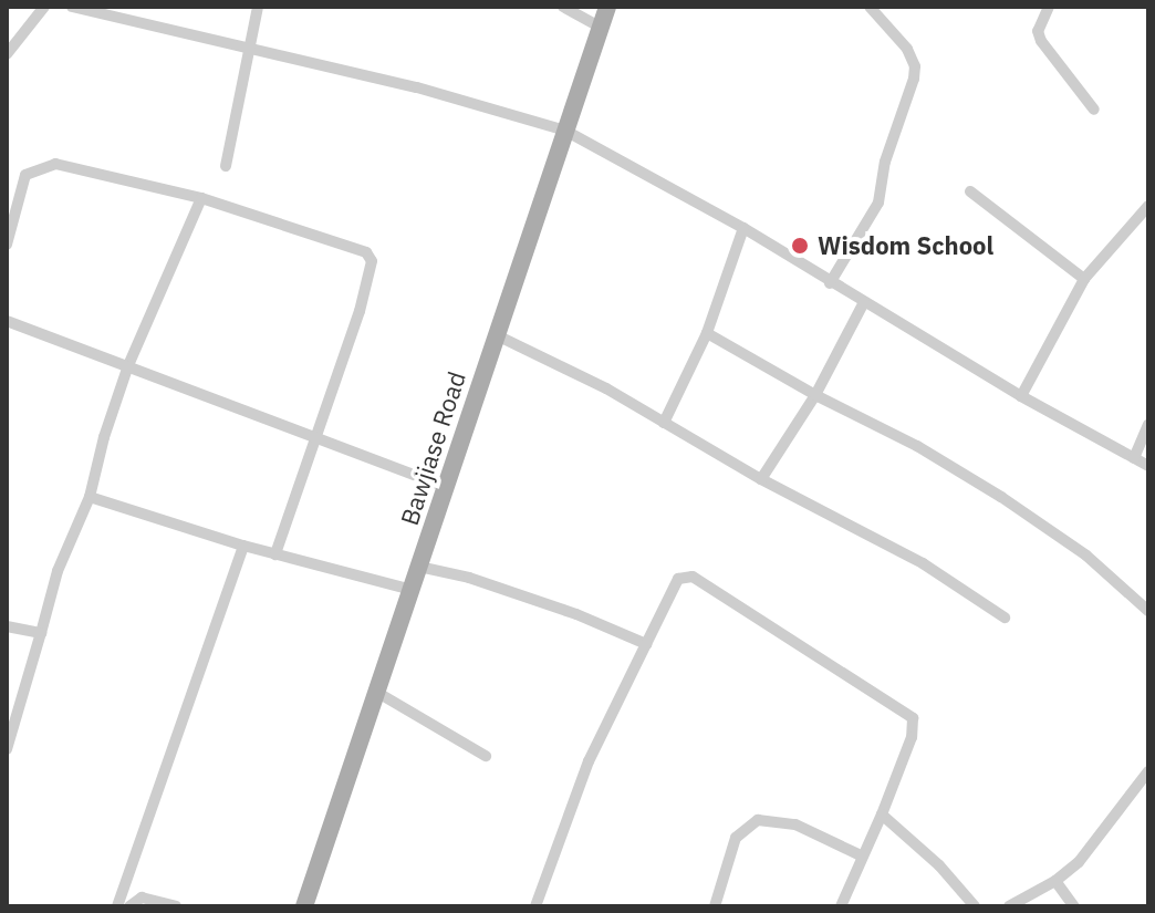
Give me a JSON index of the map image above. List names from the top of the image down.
{
  "streets": {
    "main road": ["Bawjiase Road"]
  },
  "places": ["Wisdom School"]
}
